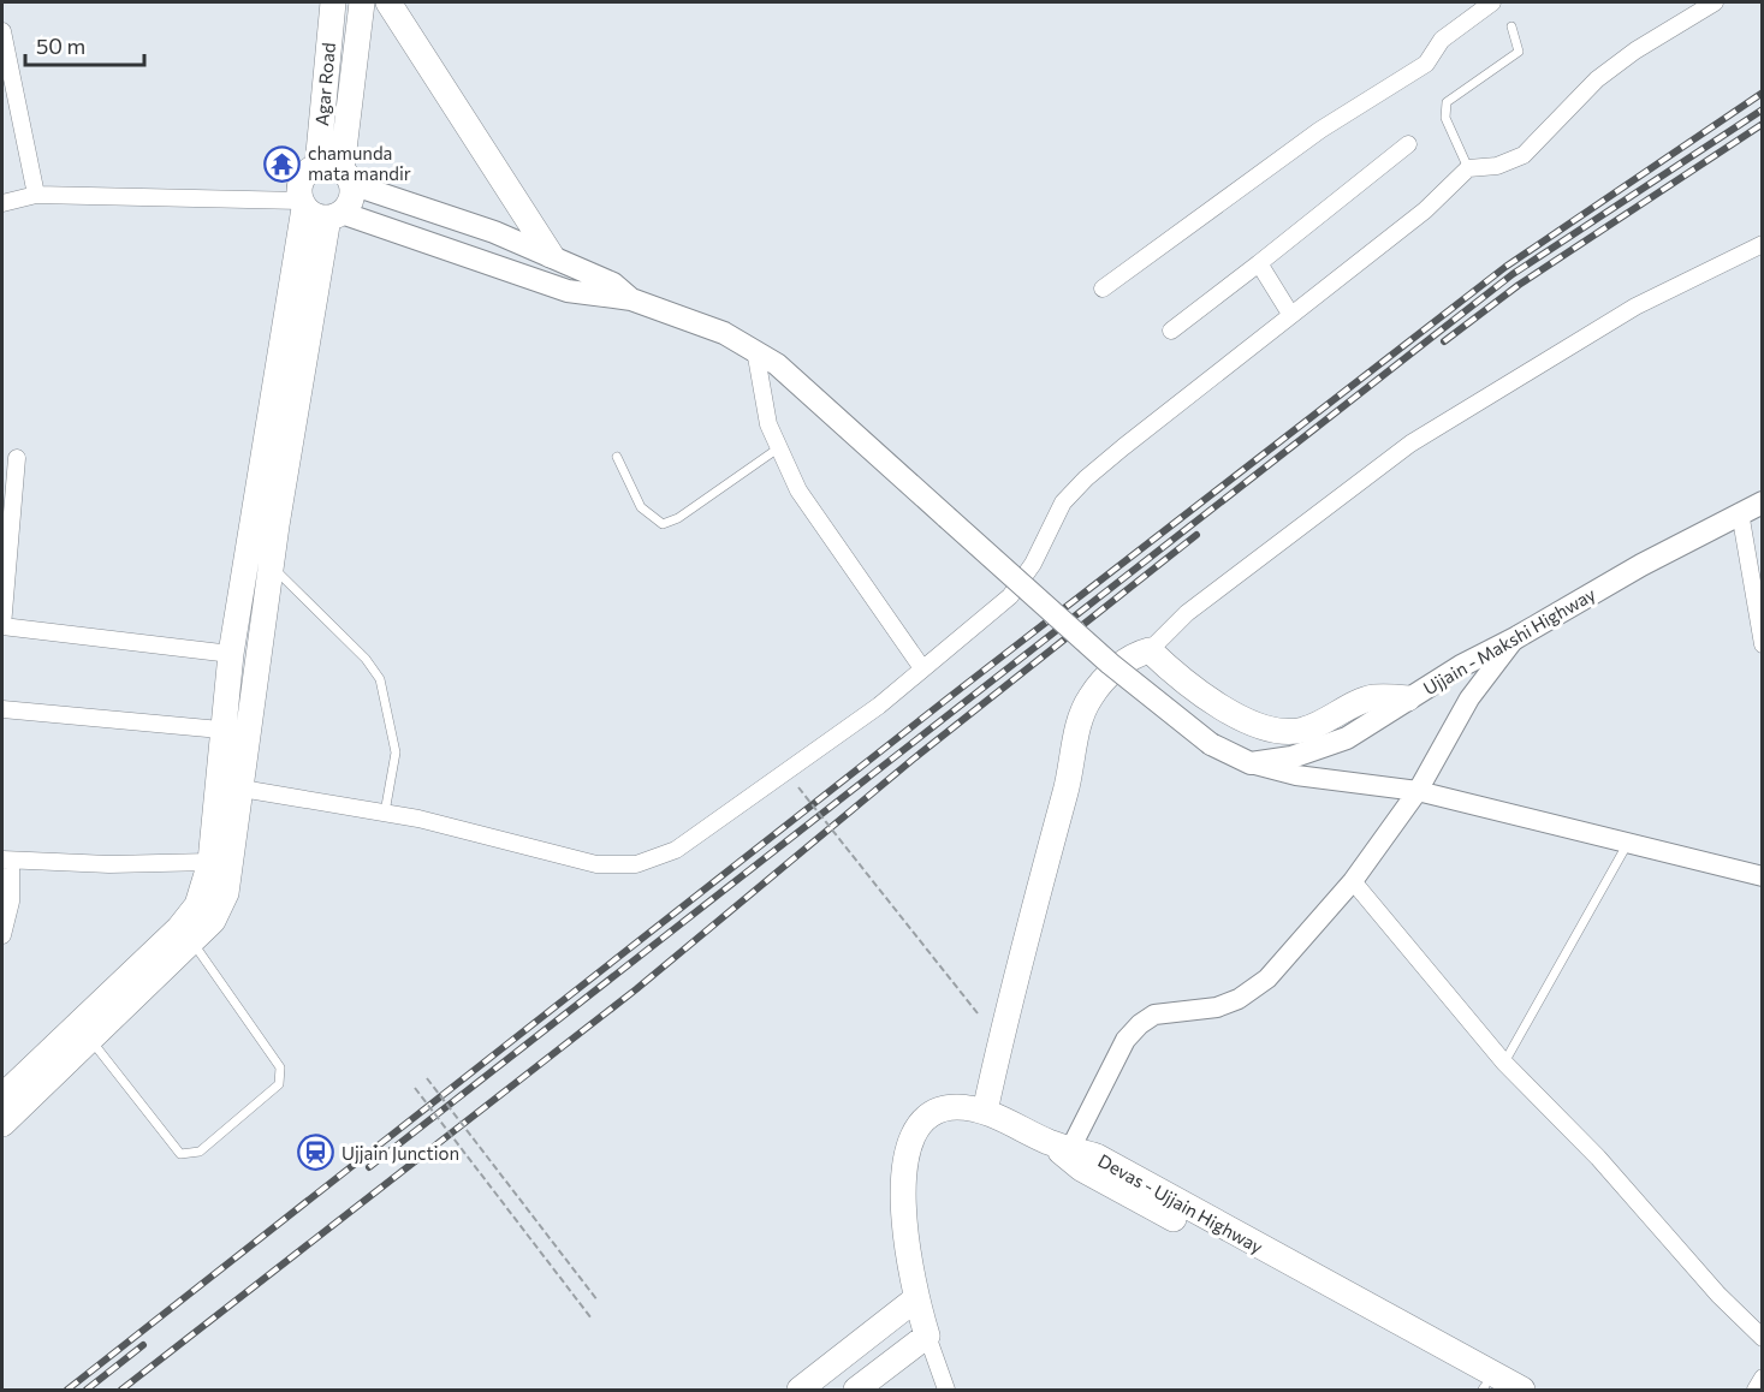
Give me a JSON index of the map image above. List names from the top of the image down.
{
  "streets": {
    "main road": ["Agar Road", "Ujjain - Makshi Highway", "Devas - Ujjain Highway"]
  },
  "places": {
    "temple": ["chamunda mata mandir"],
    "station": ["Ujjain Junction"]
  },
  "scale_bar": "50 m"
}
